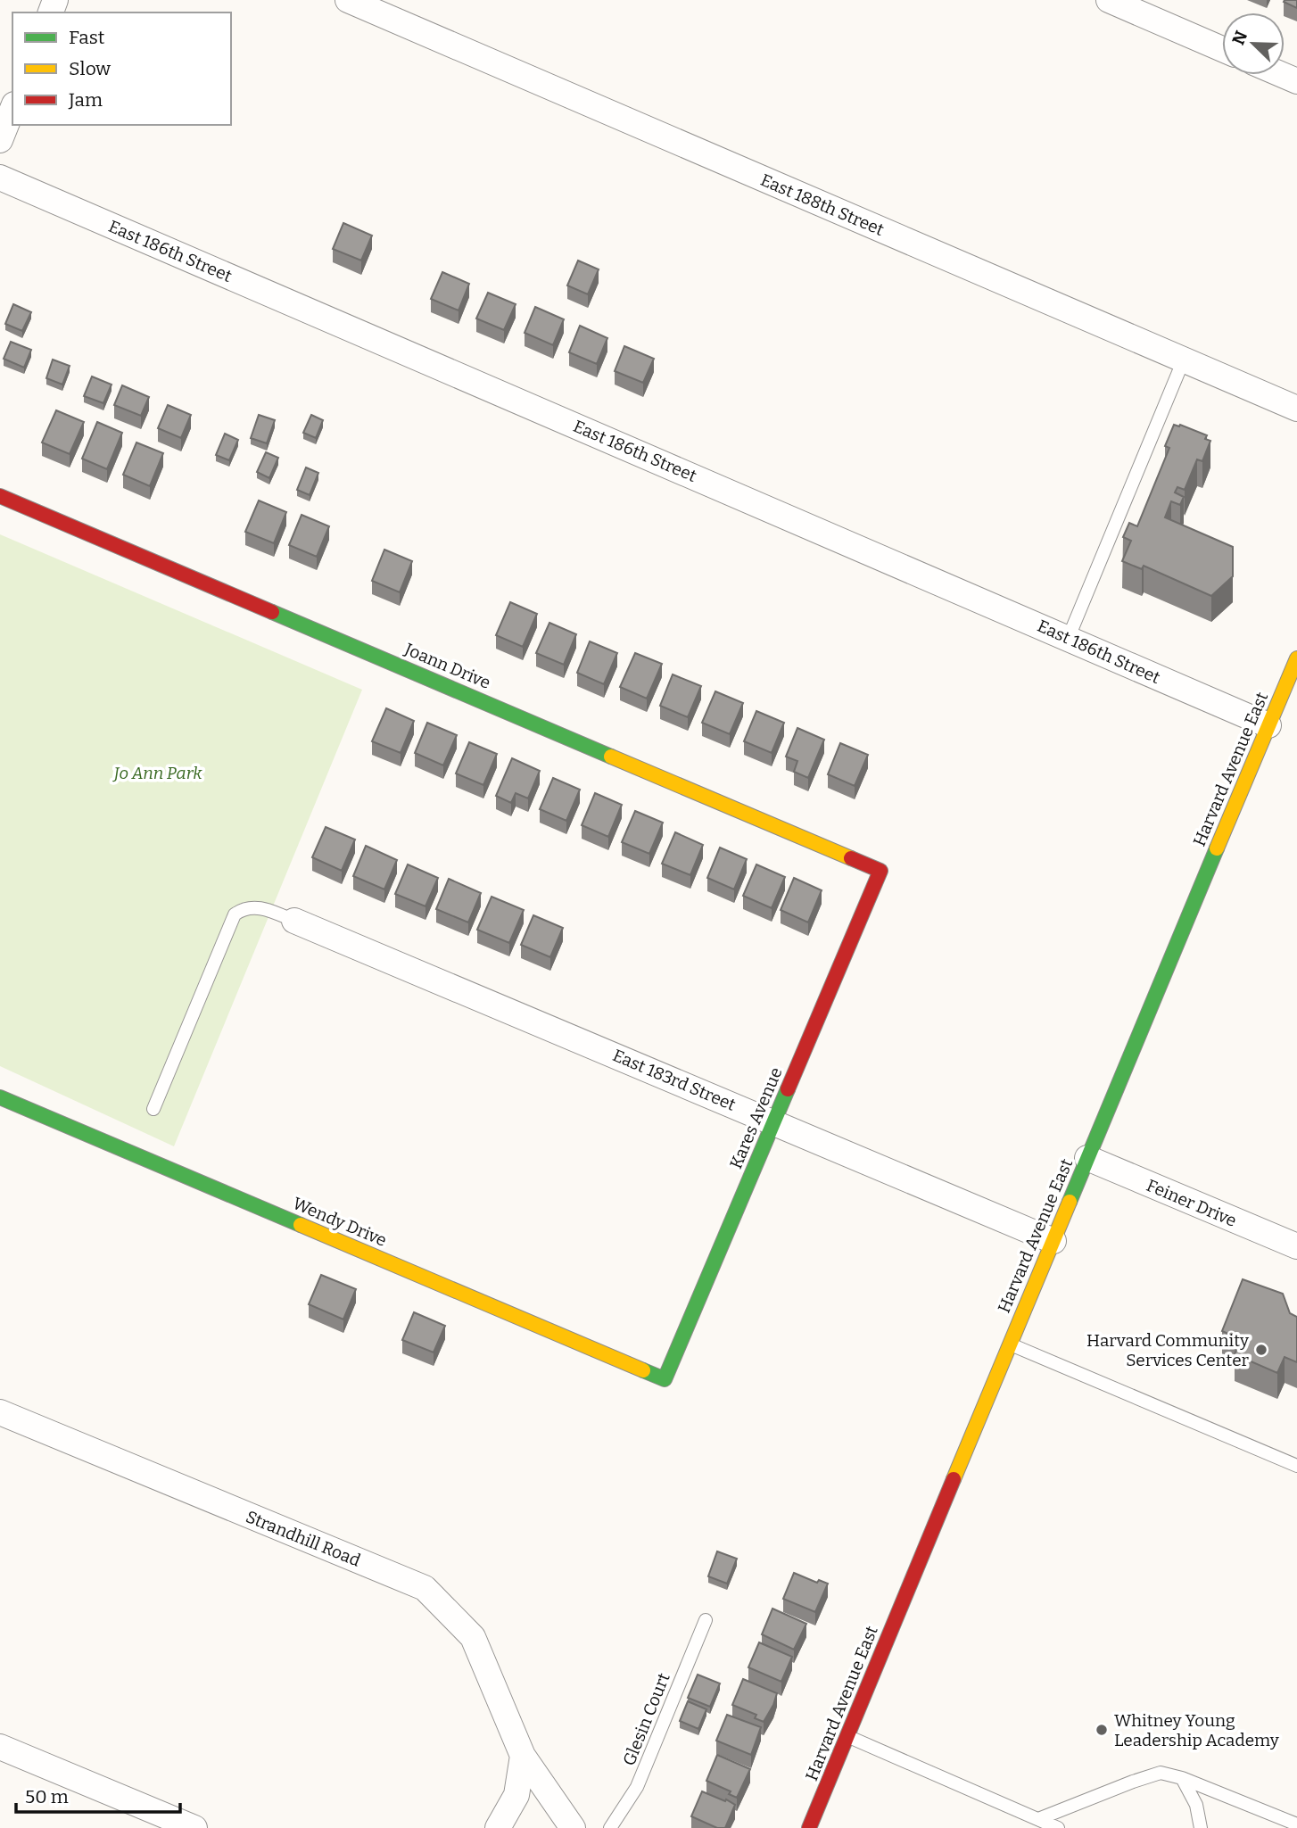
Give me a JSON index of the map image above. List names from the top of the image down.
{
  "streets": {
    "street": [
      "East 188th Street",
      "East 186th Street",
      "Joann Drive",
      "Harvard Avenue East",
      "East 183rd Street",
      "Kares Avenue",
      "Feiner Drive",
      "Wendy Drive",
      "Strandhill Road"
    ],
    "lane": ["Glesin Court"]
  },
  "crossings": [
    ["East 186th Street", "Harvard Avenue East"],
    ["Joann Drive", "Kares Avenue"],
    ["Harvard Avenue East", "East 183rd Street"],
    ["Harvard Avenue East", "Feiner Drive"],
    ["East 183rd Street", "Kares Avenue"],
    ["Kares Avenue", "Wendy Drive"]
  ],
  "parks": ["Jo Ann Park"],
  "places": ["Harvard Community Services Center", "Whitney Young Leadership Academy"],
  "legend": ["Fast", "Slow", "Jam"],
  "scale_bar": "50 m",
  "north": "top left"
}
